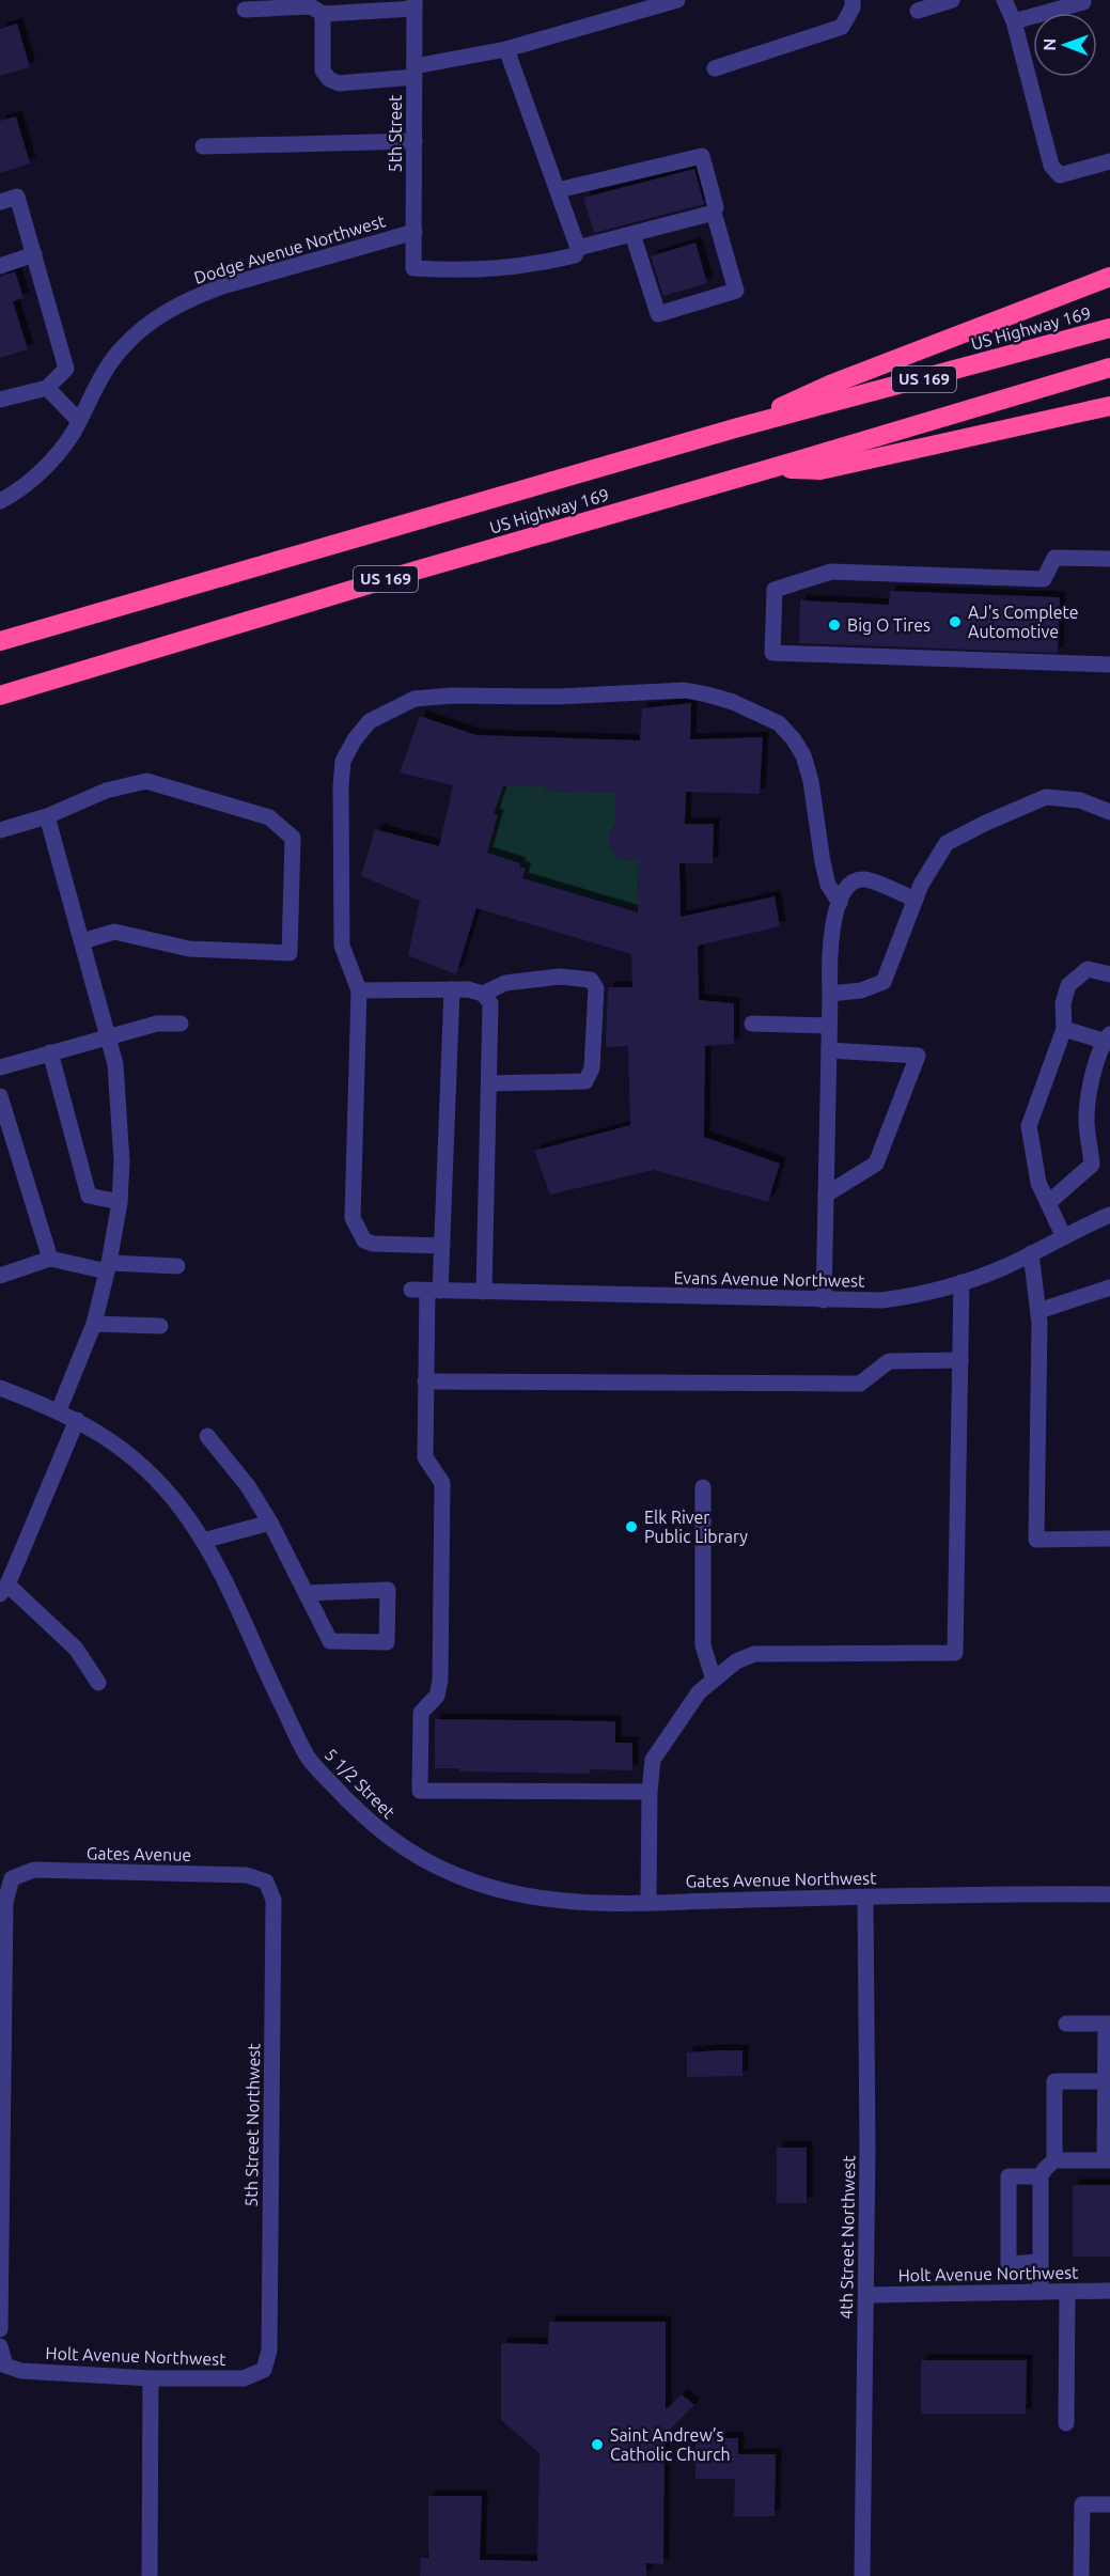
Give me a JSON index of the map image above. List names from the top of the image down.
{
  "streets": {
    "highway": ["US Highway 169", "US 169"],
    "street": [
      "5th Street",
      "Dodge Avenue Northwest",
      "Evans Avenue Northwest",
      "5 1/2 Street",
      "Gates Avenue",
      "Gates Avenue Northwest",
      "5th Street Northwest",
      "4th Street Northwest",
      "Holt Avenue Northwest"
    ]
  },
  "crossings": [
    ["5th Street", "Dodge Avenue Northwest"],
    ["5 1/2 Street", "Gates Avenue Northwest"],
    ["Gates Avenue", "5th Street Northwest"],
    ["Gates Avenue Northwest", "4th Street Northwest"],
    ["5th Street Northwest", "Holt Avenue Northwest"],
    ["4th Street Northwest", "Holt Avenue Northwest"]
  ],
  "places": [
    "AJ's Complete Automotive",
    "Big O Tires",
    "Elk River Public Library",
    "Saint Andrew’s Catholic Church"
  ],
  "north": "left"
}
